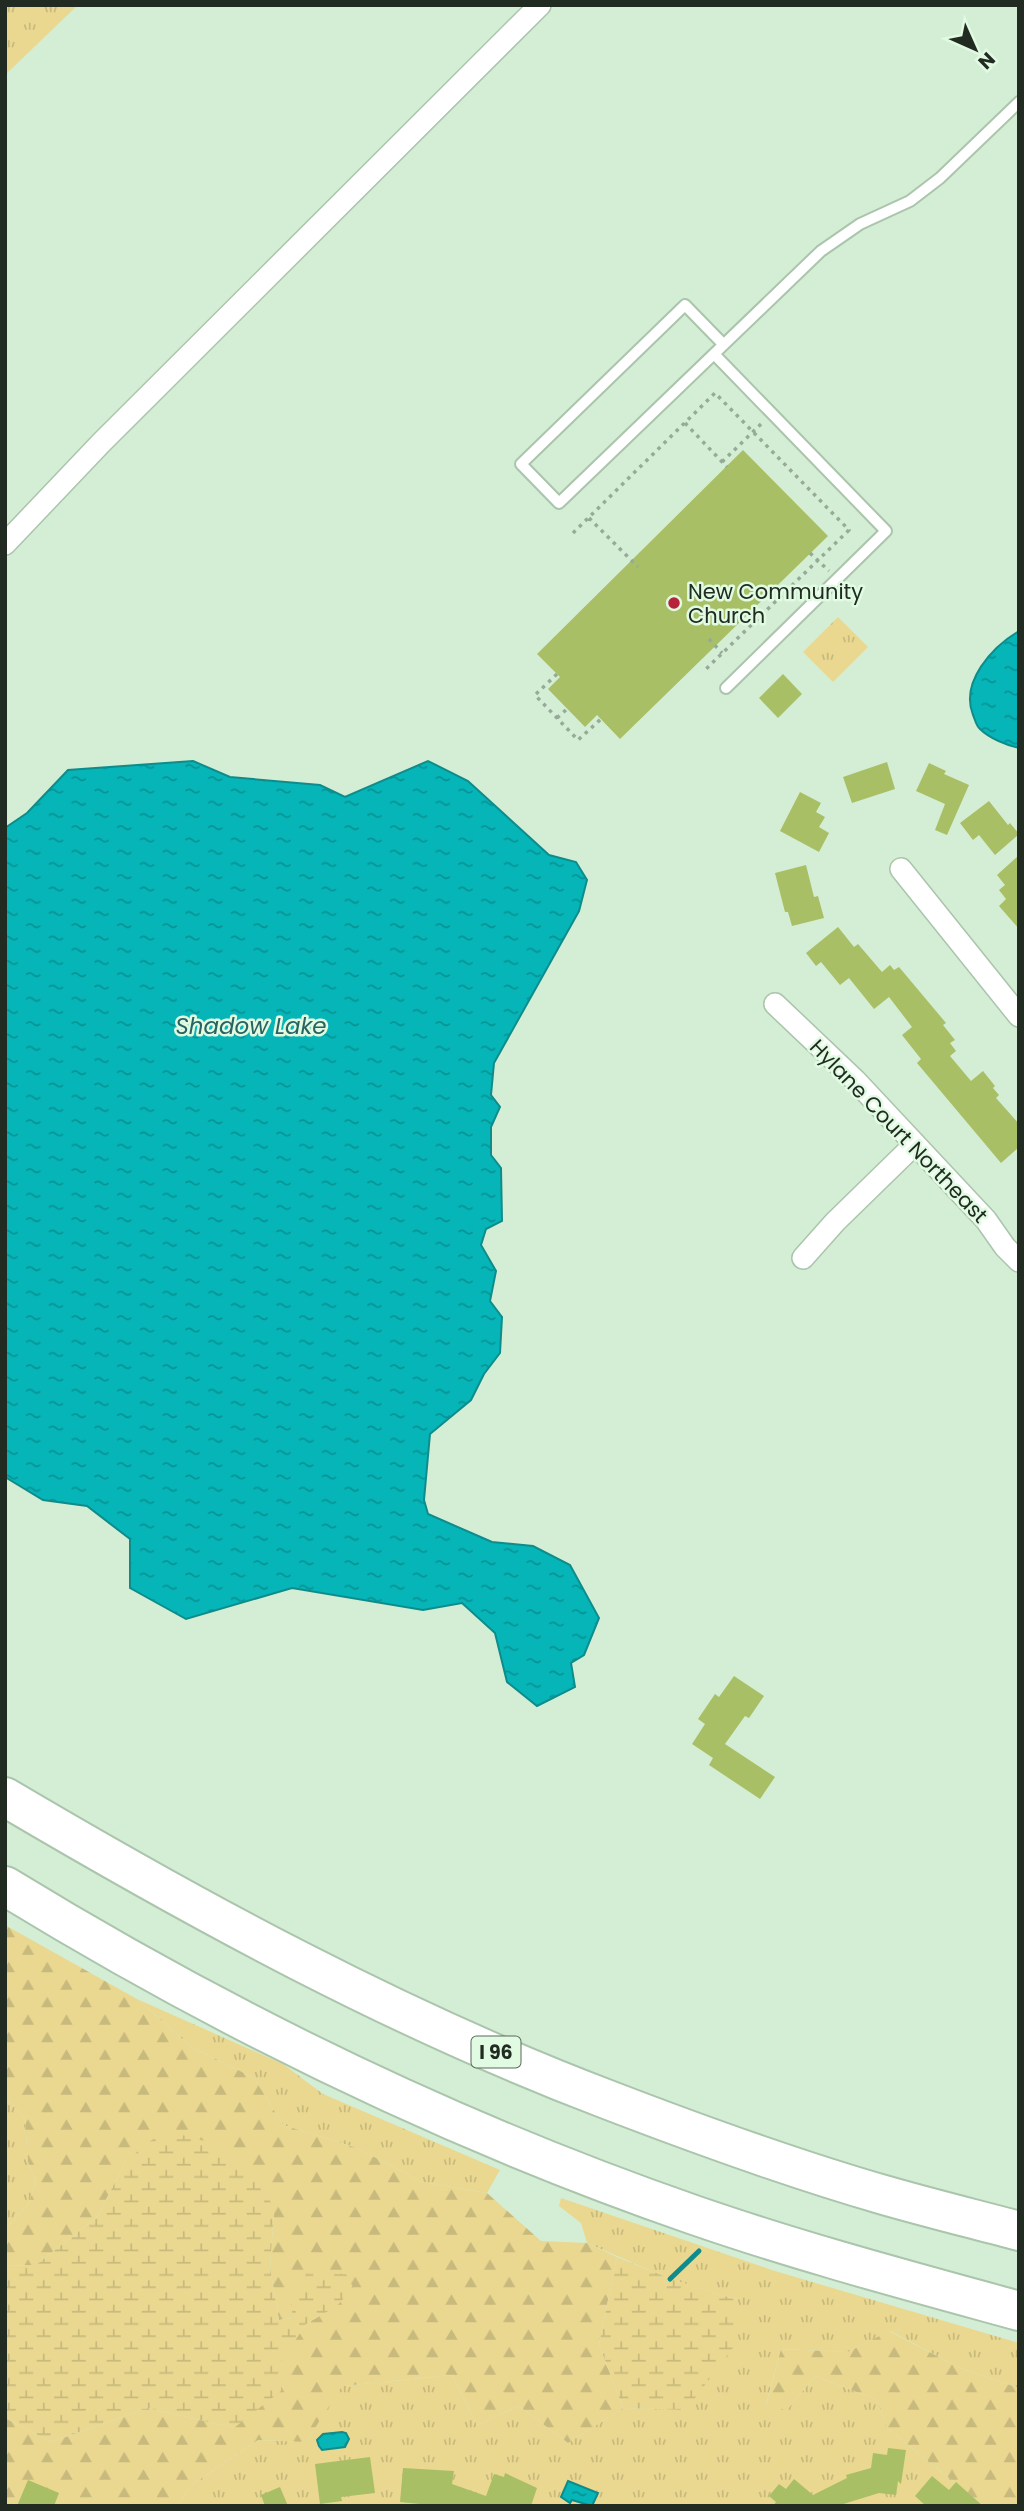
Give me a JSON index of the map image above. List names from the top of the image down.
{
  "streets": {
    "highway": ["I 96"],
    "street": ["Hylane Court Northeast"]
  },
  "water": ["Shadow Lake"],
  "places": ["New Community Church"],
  "north": "bottom right"
}
